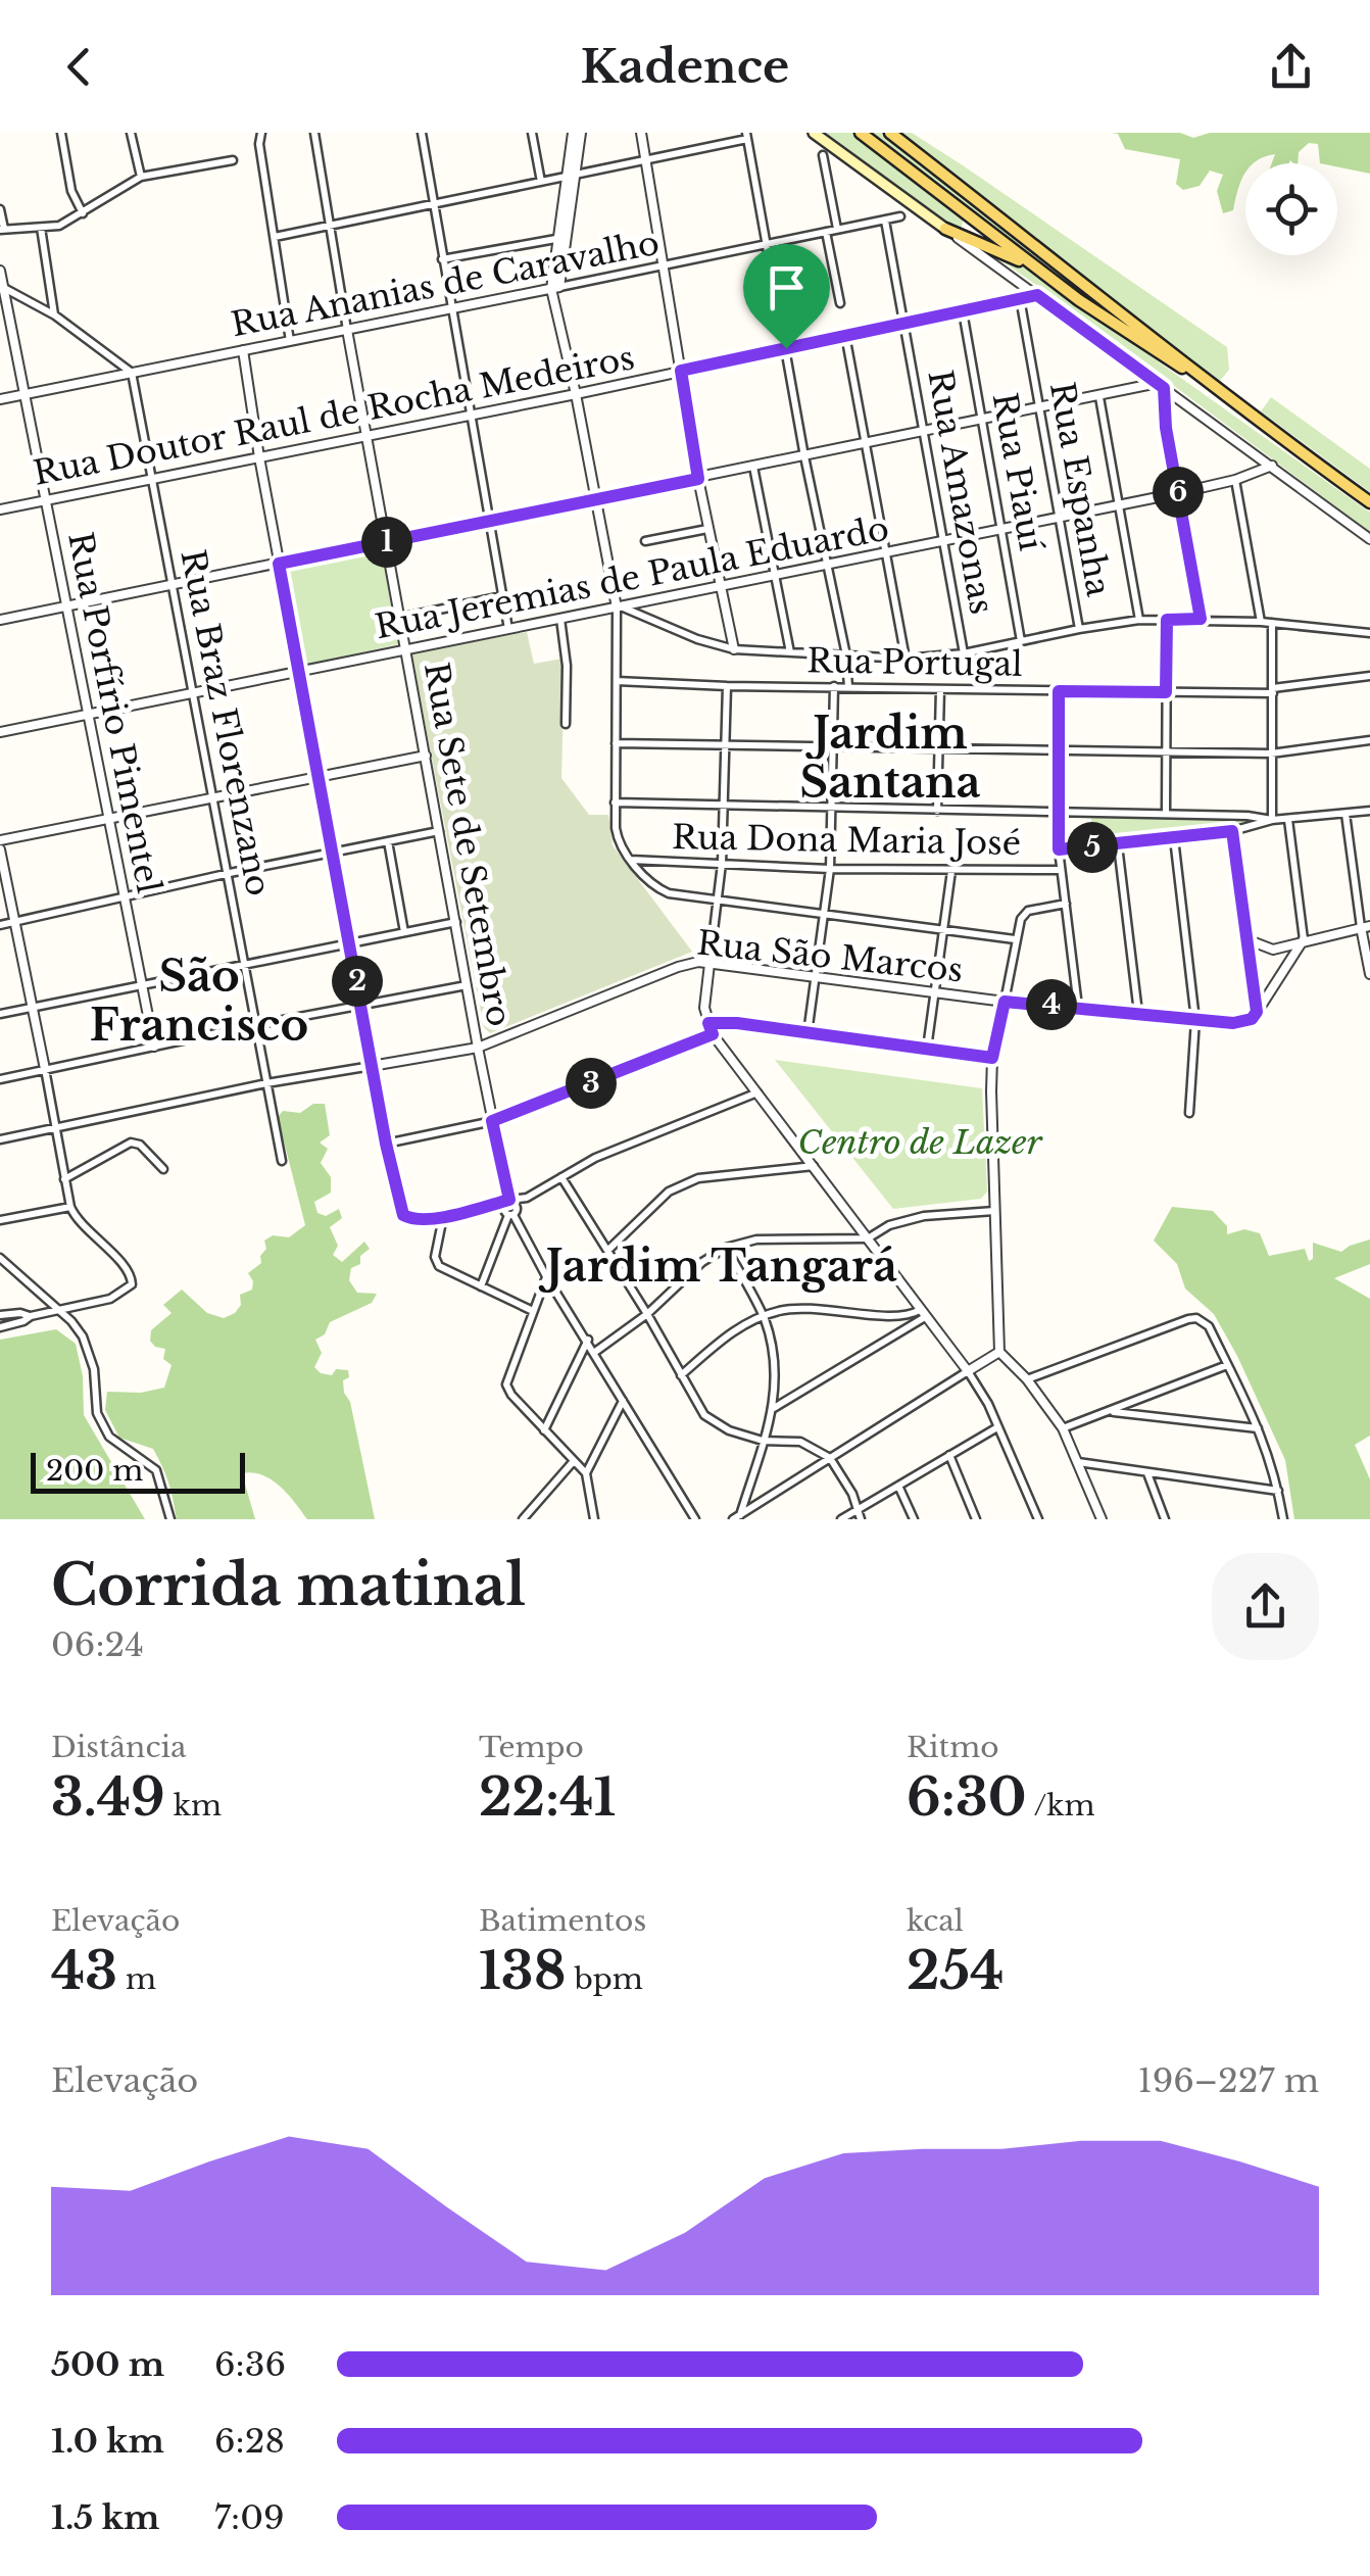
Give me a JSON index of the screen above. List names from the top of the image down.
{
  "streets": {
    "street": [
      "Rua Ananias de Caravalho",
      "Rua Doutor Raul de Rocha Medeiros",
      "Rua Piauí",
      "Rua Espanha",
      "Rua Amazonas",
      "Rua Jeremias de Paula Eduardo",
      "Rua Portugal",
      "Rua Porfírio Pimentel",
      "Rua Braz Florenzano",
      "Rua Dona Maria José",
      "Rua Sete de Setembro",
      "Rua São Marcos"
    ]
  },
  "crossings": [
    ["Rua Ananias de Caravalho", "Rua Amazonas"],
    ["Rua Ananias de Caravalho", "Rua Porfírio Pimentel"],
    ["Rua Ananias de Caravalho", "Rua Braz Florenzano"],
    ["Rua Ananias de Caravalho", "Rua Sete de Setembro"],
    ["Rua Doutor Raul de Rocha Medeiros", "Rua Piauí"],
    ["Rua Doutor Raul de Rocha Medeiros", "Rua Espanha"],
    ["Rua Doutor Raul de Rocha Medeiros", "Rua Amazonas"],
    ["Rua Doutor Raul de Rocha Medeiros", "Rua Porfírio Pimentel"],
    ["Rua Doutor Raul de Rocha Medeiros", "Rua Braz Florenzano"],
    ["Rua Doutor Raul de Rocha Medeiros", "Rua Sete de Setembro"],
    ["Rua Piauí", "Rua Jeremias de Paula Eduardo"],
    ["Rua Espanha", "Rua Jeremias de Paula Eduardo"],
    ["Rua Amazonas", "Rua Jeremias de Paula Eduardo"],
    ["Rua Jeremias de Paula Eduardo", "Rua Porfírio Pimentel"],
    ["Rua Jeremias de Paula Eduardo", "Rua Braz Florenzano"],
    ["Rua Jeremias de Paula Eduardo", "Rua Sete de Setembro"],
    ["Rua Braz Florenzano", "Rua São Marcos"],
    ["Rua Sete de Setembro", "Rua São Marcos"]
  ],
  "districts": ["Jardim Santana", "São Francisco", "Jardim Tangará"],
  "parks": ["Centro de Lazer"],
  "scale_bar": "200 m",
  "page": {
    "header": "Kadence",
    "pins": [
      "6",
      "1",
      "5",
      "2",
      "4",
      "3"
    ],
    "scale": "200 m",
    "heading": ["Corrida matinal", "06:24"],
    "stats": [
      ["Distância", "3.49 km"],
      ["Tempo", "22:41"],
      ["Ritmo", "6:30 /km"],
      ["Elevação", "43 m"],
      ["Batimentos", "138 bpm"],
      ["kcal", "254"]
    ],
    "chart": ["Elevação", "196–227 m"],
    "list": [
      {
        "name": "500 m",
        "note": "6:36"
      },
      {
        "name": "1.0 km",
        "note": "6:28"
      },
      {
        "name": "1.5 km",
        "note": "7:09"
      }
    ]
  }
}
